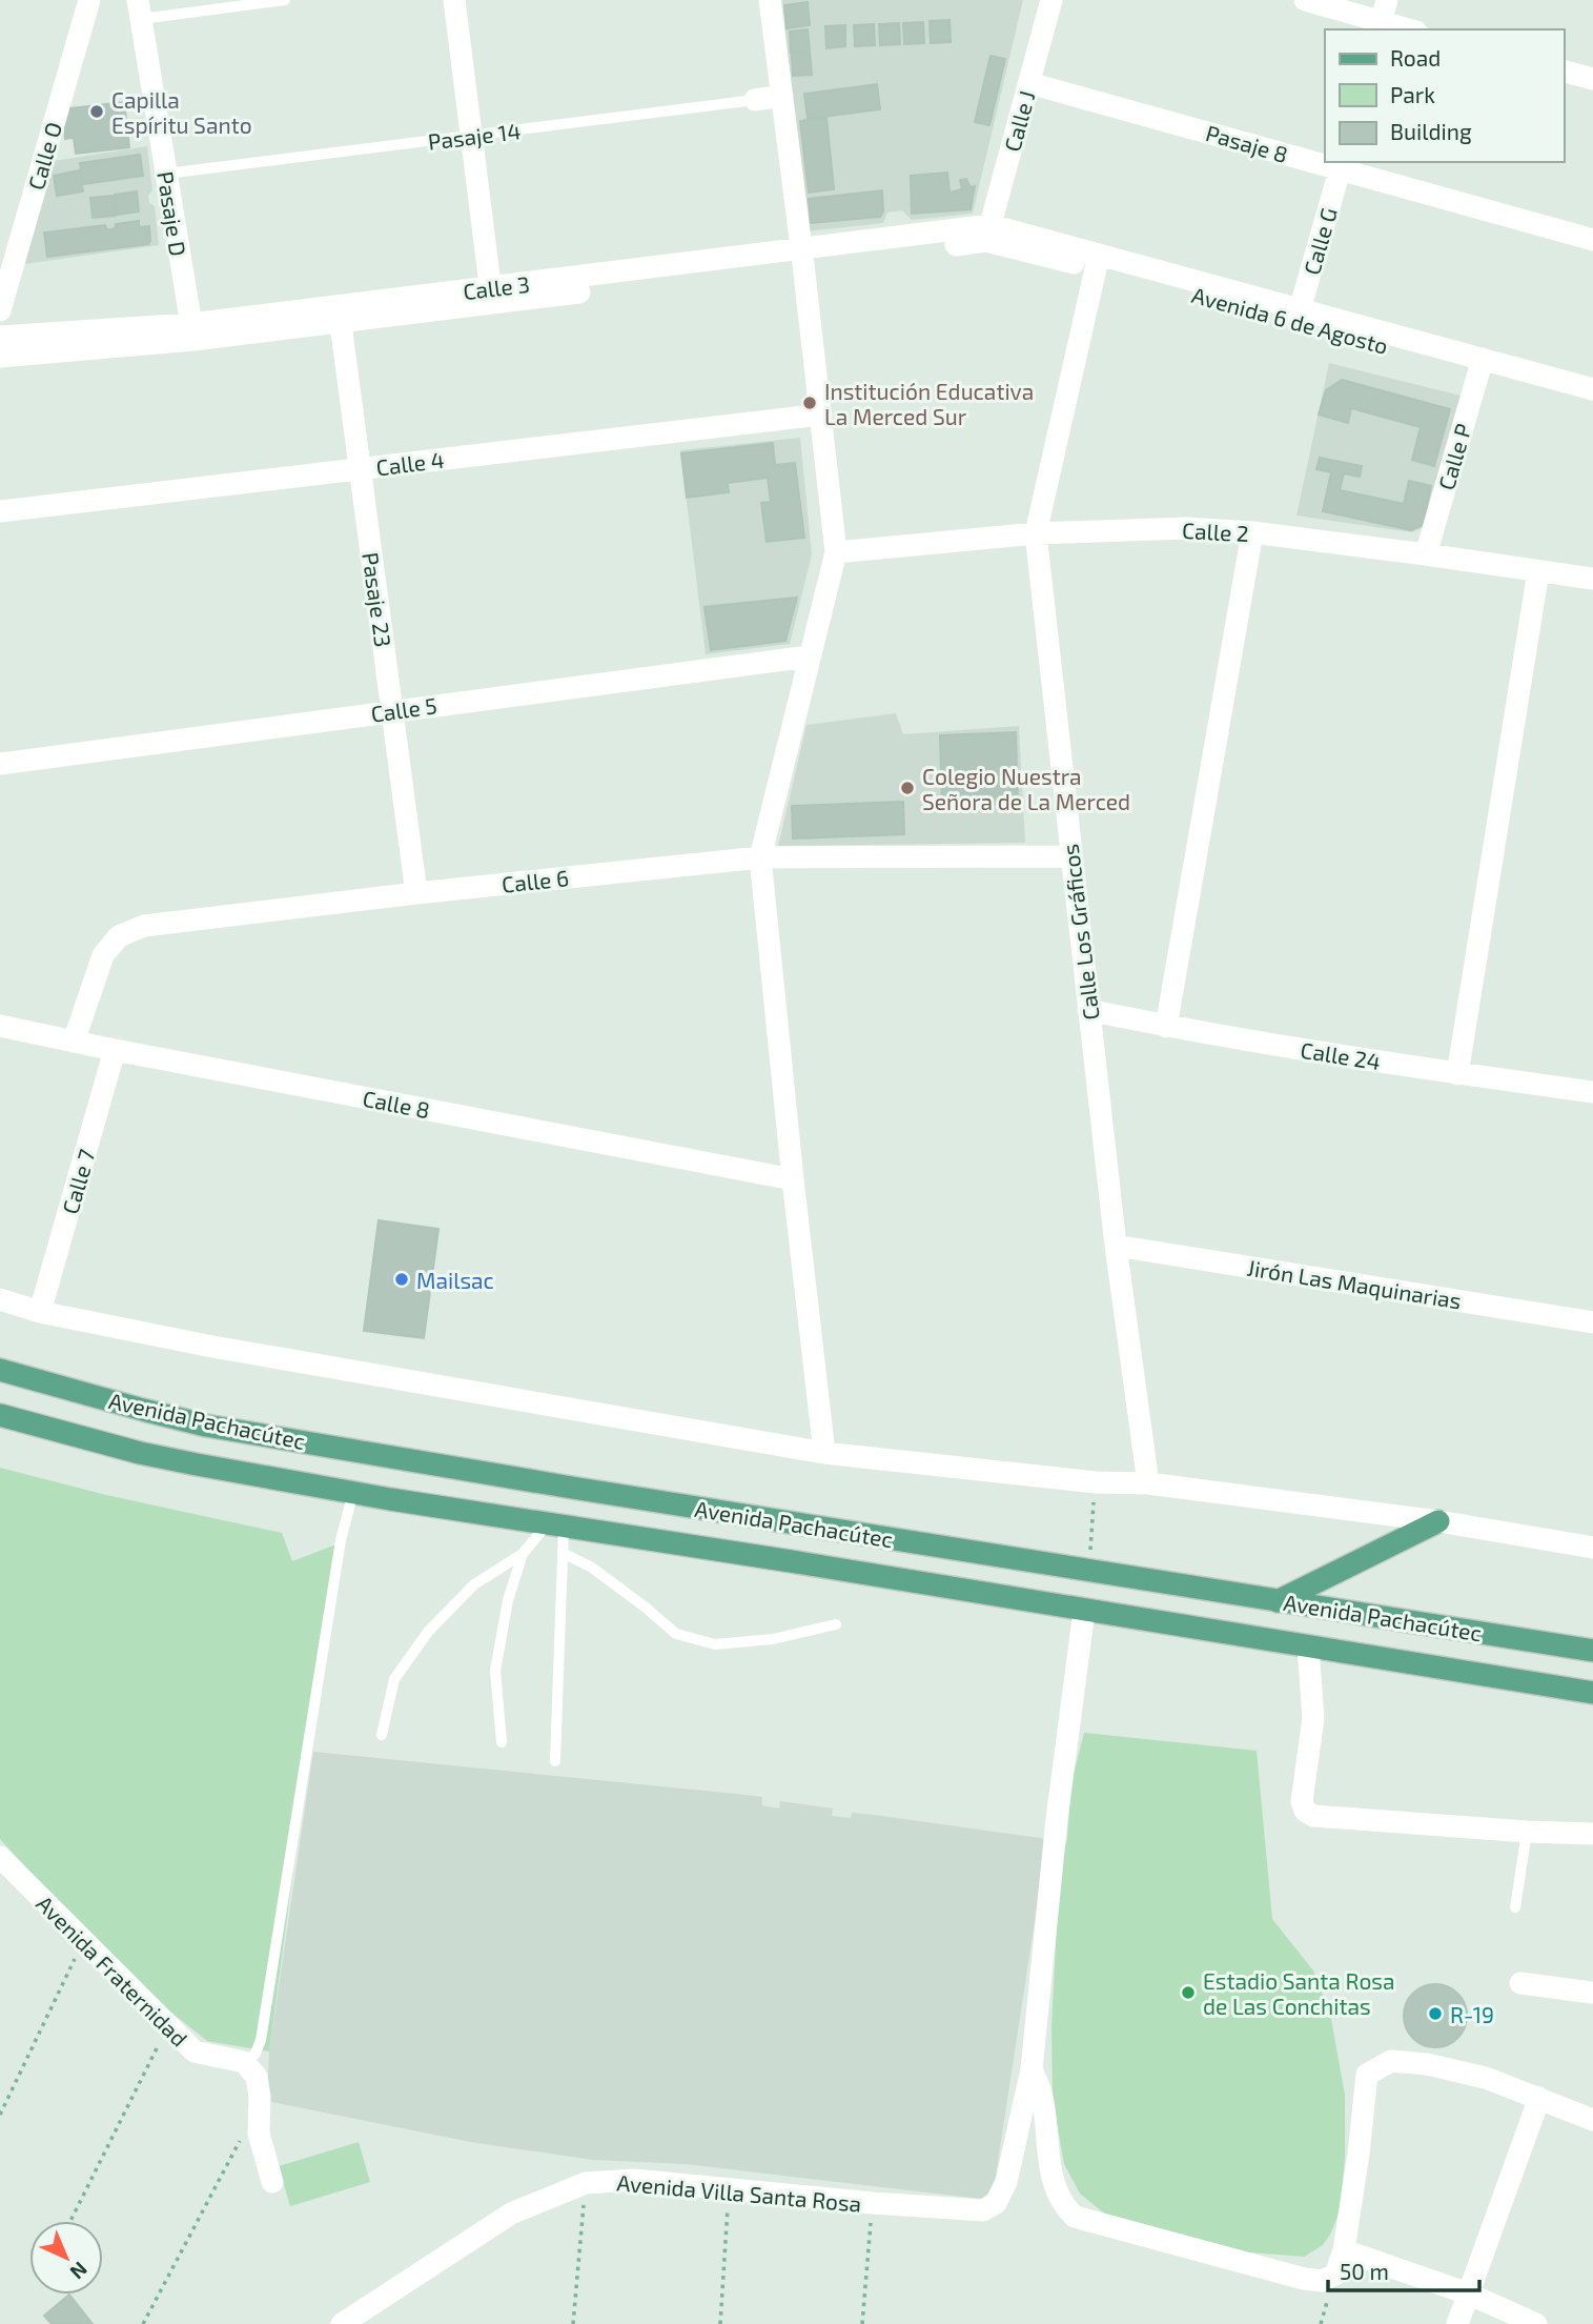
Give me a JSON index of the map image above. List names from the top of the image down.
{
  "streets": {
    "main road": ["Avenida Pachacútec"],
    "street": [
      "Calle J",
      "Pasaje 14",
      "Pasaje 8",
      "Calle O",
      "Pasaje D",
      "Calle G",
      "Calle 3",
      "Avenida 6 de Agosto",
      "Calle P",
      "Calle 4",
      "Calle 2",
      "Pasaje 23",
      "Calle 5",
      "Calle 6",
      "Calle Los Gráficos",
      "Calle 24",
      "Calle 8",
      "Calle 7",
      "Jirón Las Maquinarias",
      "Avenida Fraternidad",
      "Avenida Villa Santa Rosa"
    ]
  },
  "crossings": [
    ["Calle J", "Pasaje 8"],
    ["Calle J", "Calle 3"],
    ["Calle J", "Avenida 6 de Agosto"],
    ["Pasaje 14", "Pasaje D"],
    ["Pasaje 8", "Calle G"],
    ["Pasaje D", "Calle 3"],
    ["Calle G", "Avenida 6 de Agosto"],
    ["Calle 3", "Avenida 6 de Agosto"],
    ["Calle 3", "Pasaje 23"],
    ["Avenida 6 de Agosto", "Calle P"],
    ["Avenida 6 de Agosto", "Calle Los Gráficos"],
    ["Calle P", "Calle 2"],
    ["Calle 4", "Pasaje 23"],
    ["Calle 2", "Calle Los Gráficos"],
    ["Pasaje 23", "Calle 5"],
    ["Pasaje 23", "Calle 6"],
    ["Calle 6", "Calle Los Gráficos"],
    ["Calle 6", "Calle 8"],
    ["Calle Los Gráficos", "Calle 24"],
    ["Calle Los Gráficos", "Jirón Las Maquinarias"],
    ["Calle 8", "Calle 7"]
  ],
  "places": [
    "Capilla Espíritu Santo",
    "Institución Educativa La Merced Sur",
    "Colegio Nuestra Señora de La Merced",
    "Mailsac",
    "Estadio Santa Rosa de Las Conchitas",
    "R-19"
  ],
  "legend": ["Road", "Park", "Building"],
  "scale_bar": "50 m",
  "north": "bottom right"
}
